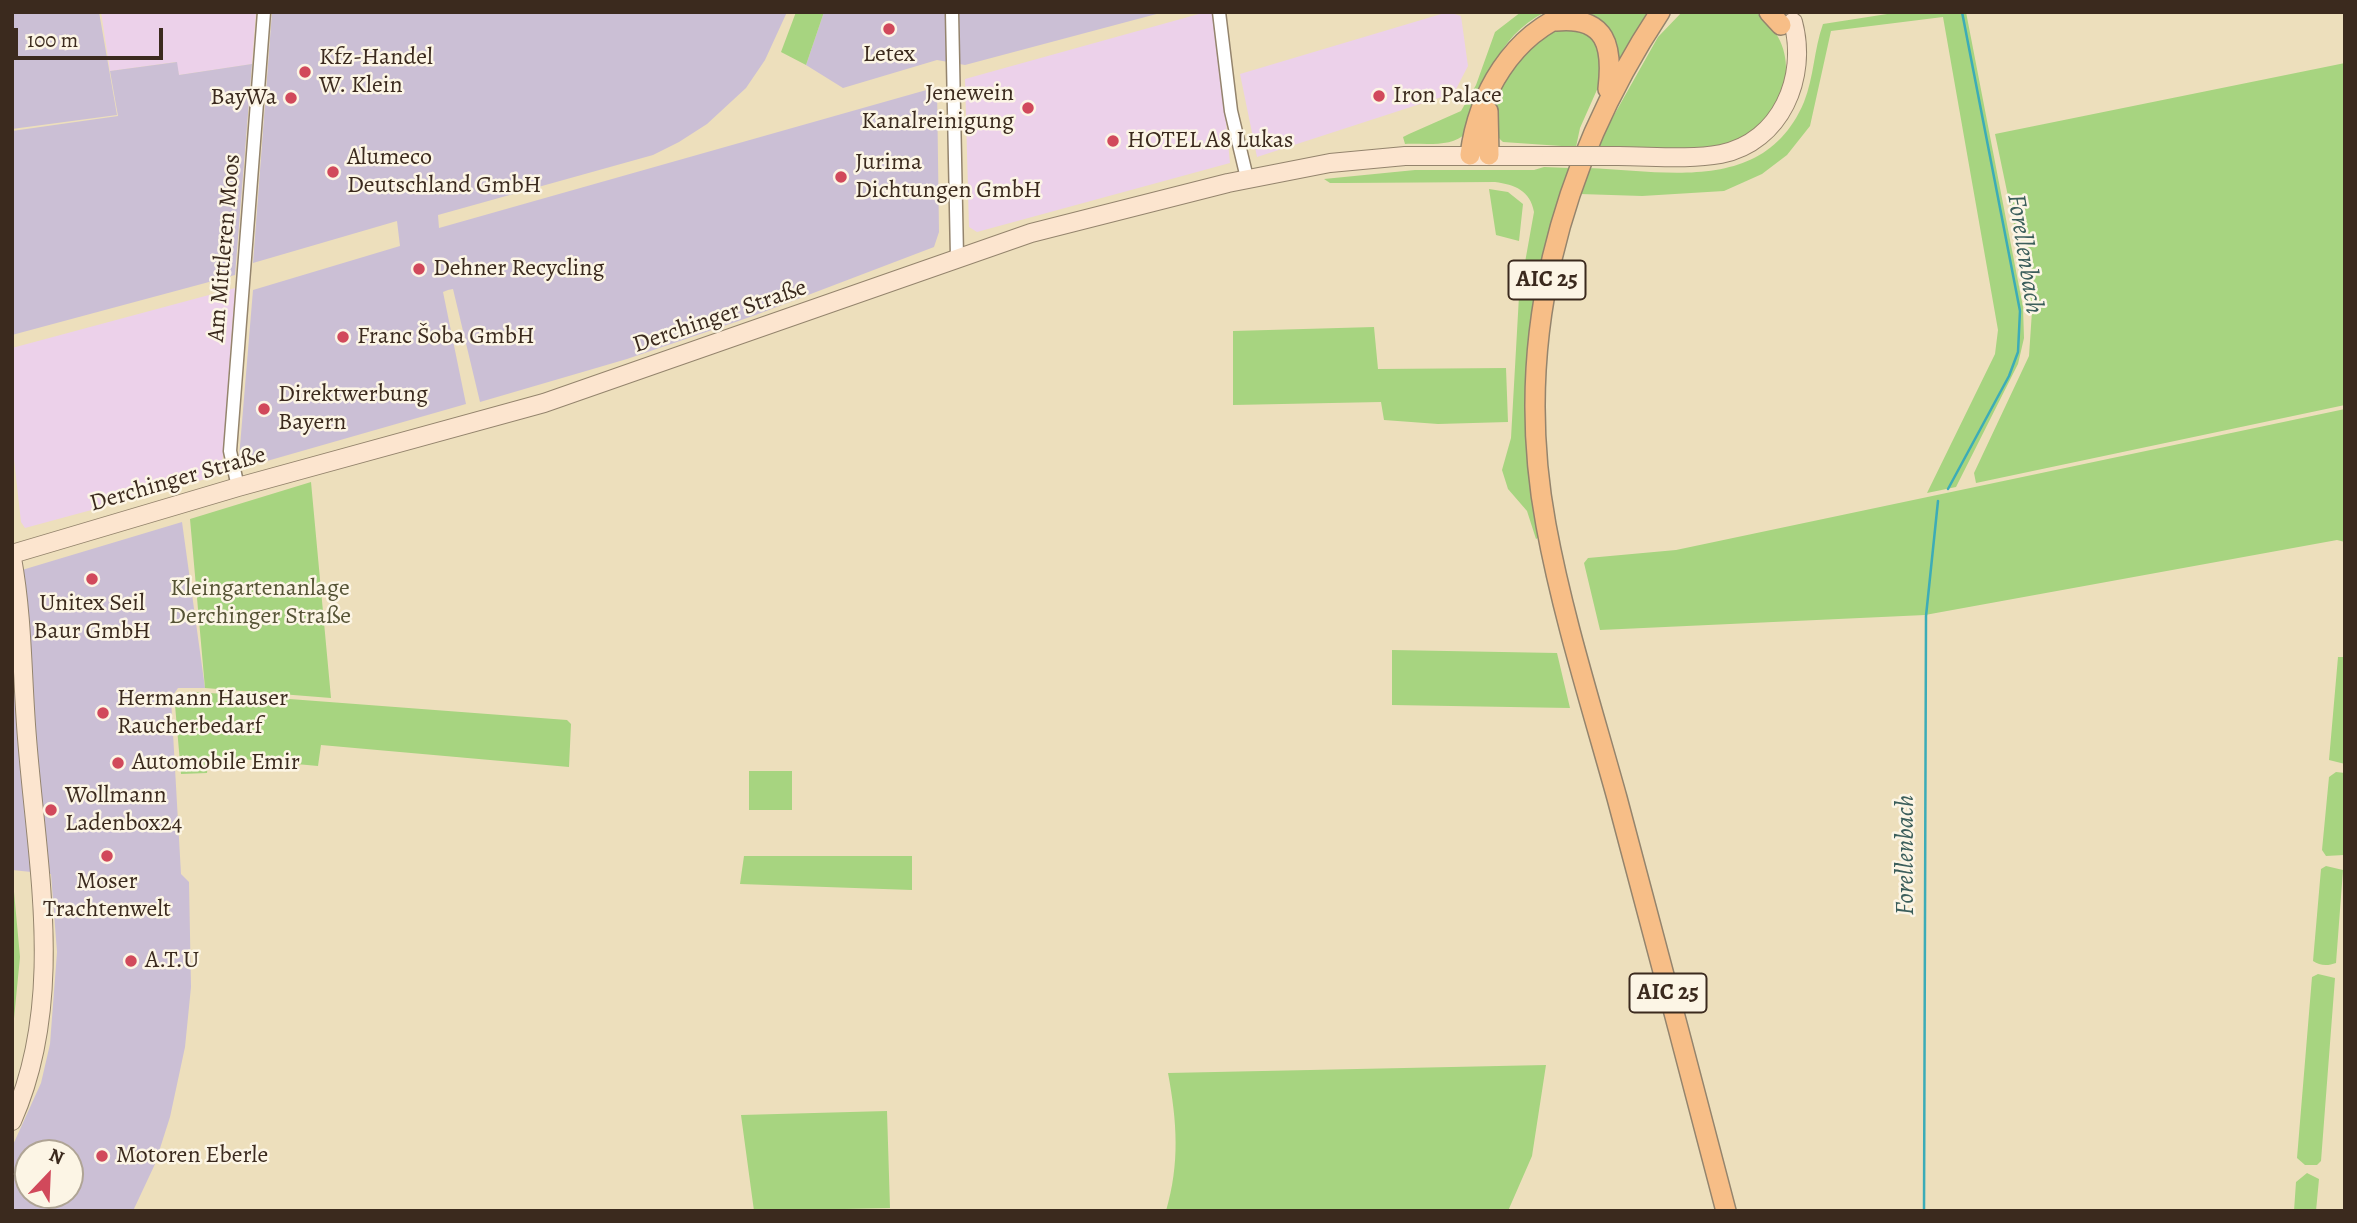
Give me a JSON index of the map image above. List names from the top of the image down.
{
  "streets": {
    "main road": ["AIC 25", "Derchinger Straße"],
    "street": ["Am Mittleren Moos"]
  },
  "crossings": [
    ["Am Mittleren Moos", "Derchinger Straße"]
  ],
  "water": ["Forellenbach"],
  "parks": ["Kleingartenanlage Derchinger Straße"],
  "places": [
    "Letex",
    "Kfz-Handel W. Klein",
    "Iron Palace",
    "BayWa",
    "Jenewein Kanalreinigung",
    "HOTEL A8 Lukas",
    "Alumeco Deutschland GmbH",
    "Jurima Dichtungen GmbH",
    "Dehner Recycling",
    "Franc Šoba GmbH",
    "Direktwerbung Bayern",
    "Unitex Seil Baur GmbH",
    "Hermann Hauser Raucherbedarf",
    "Automobile Emir",
    "Wollmann Ladenbox24",
    "Moser Trachtenwelt",
    "A.T.U",
    "Motoren Eberle"
  ],
  "scale_bar": "100 m",
  "north": "top right"
}
